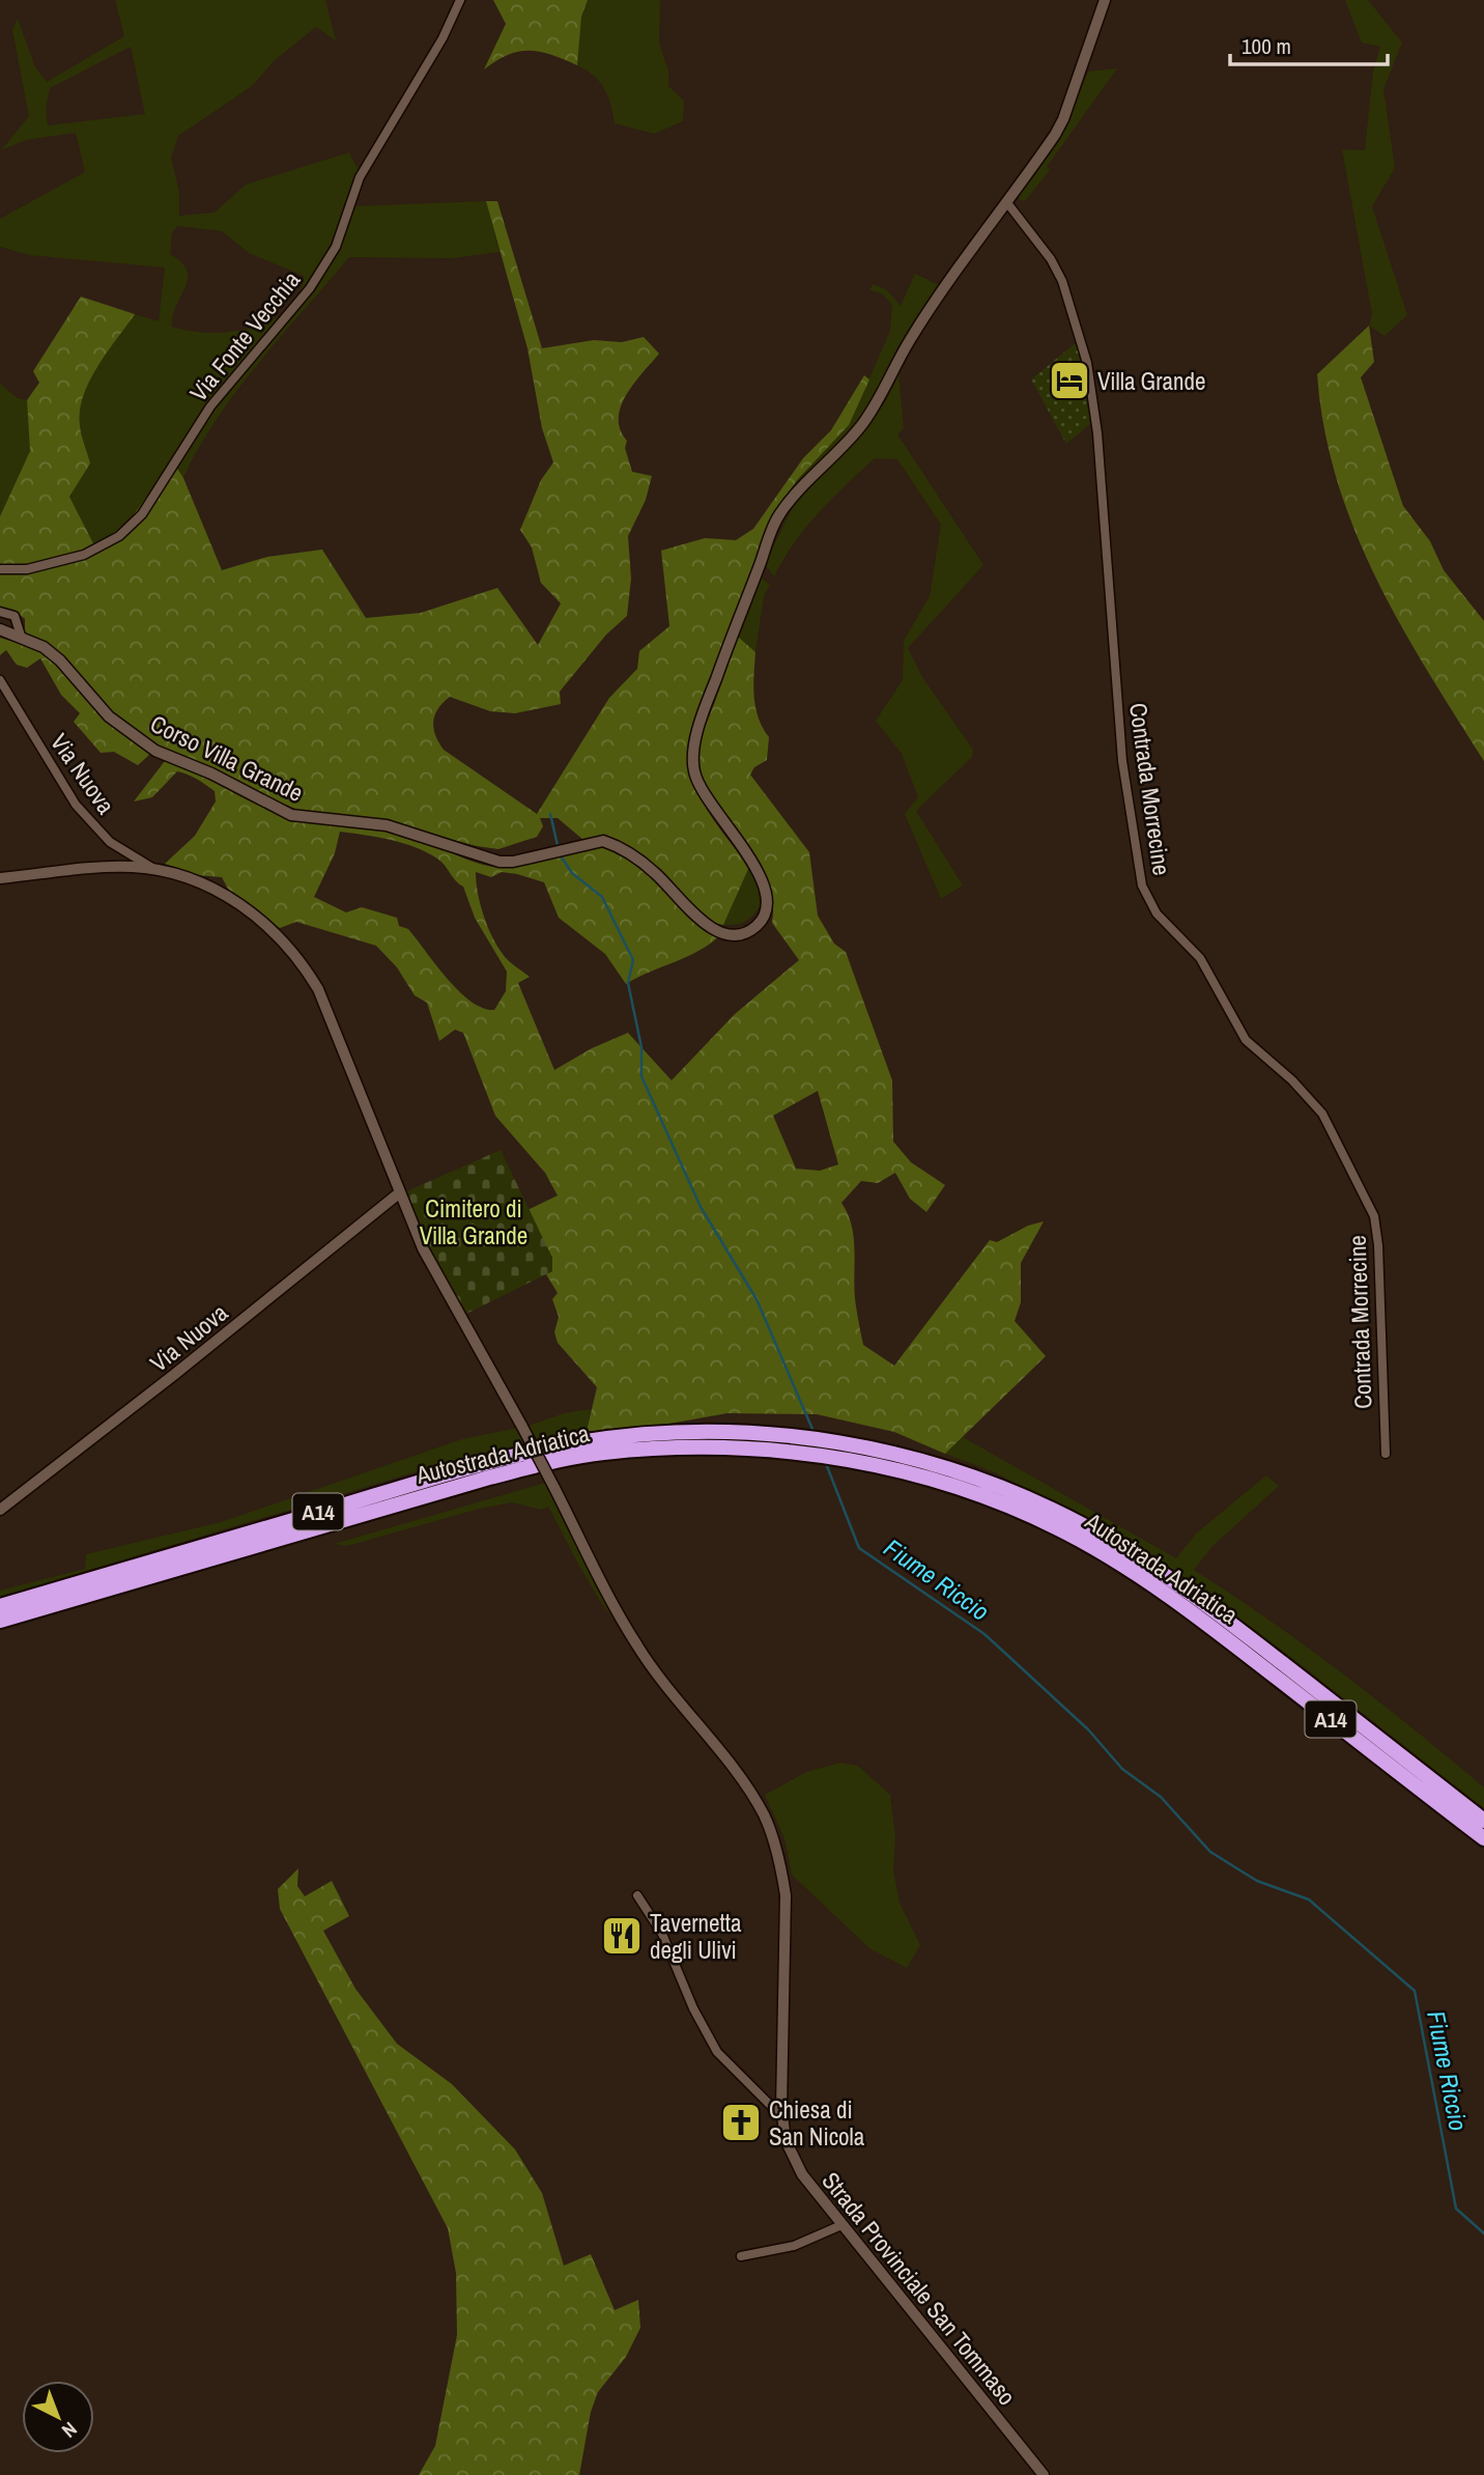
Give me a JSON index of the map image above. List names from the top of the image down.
{
  "streets": {
    "highway": ["Autostrada Adriatica", "A14"],
    "street": [
      "Via Fonte Vecchia",
      "Corso Villa Grande",
      "Via Nuova",
      "Contrada Morrecine",
      "Strada Provinciale San Tommaso"
    ]
  },
  "crossings": [
    ["Corso Villa Grande", "Contrada Morrecine"],
    ["Via Nuova", "Strada Provinciale San Tommaso"]
  ],
  "water": ["Fiume Riccio"],
  "parks": ["Cimitero di Villa Grande"],
  "places": {
    "hotel": ["Villa Grande"],
    "restaurant": ["Tavernetta degli Ulivi"],
    "church": ["Chiesa di San Nicola"]
  },
  "scale_bar": "100 m",
  "north": "bottom right"
}
